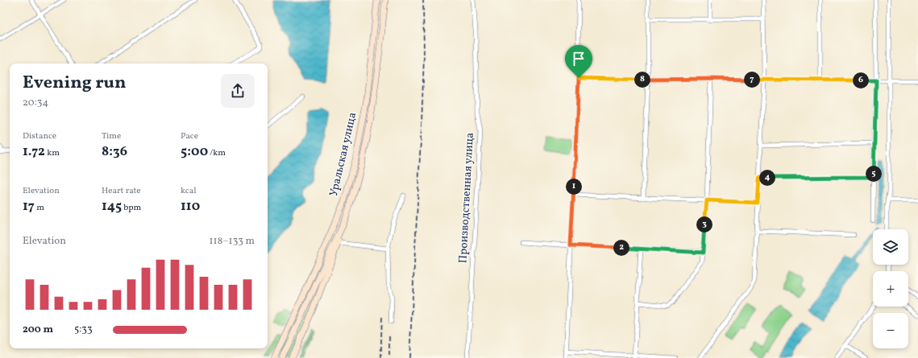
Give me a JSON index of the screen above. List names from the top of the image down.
{
  "streets": {
    "main road": ["Уральская улица"],
    "street": ["Производственная улица"]
  },
  "page": {
    "heading": ["Evening run", "20:34"],
    "pins": [
      "7",
      "8",
      "6",
      "5",
      "4",
      "1",
      "3",
      "2"
    ],
    "stats": [
      ["Distance", "1.72 km"],
      ["Time", "8:36"],
      ["Pace", "5:00 /km"],
      ["Elevation", "17 m"],
      ["Heart rate", "145 bpm"],
      ["kcal", "110"]
    ],
    "chart": ["Elevation", "118–133 m"],
    "map_buttons": ["+", "−"],
    "list": [
      {
        "name": "200 m",
        "note": "5:33"
      }
    ]
  }
}
